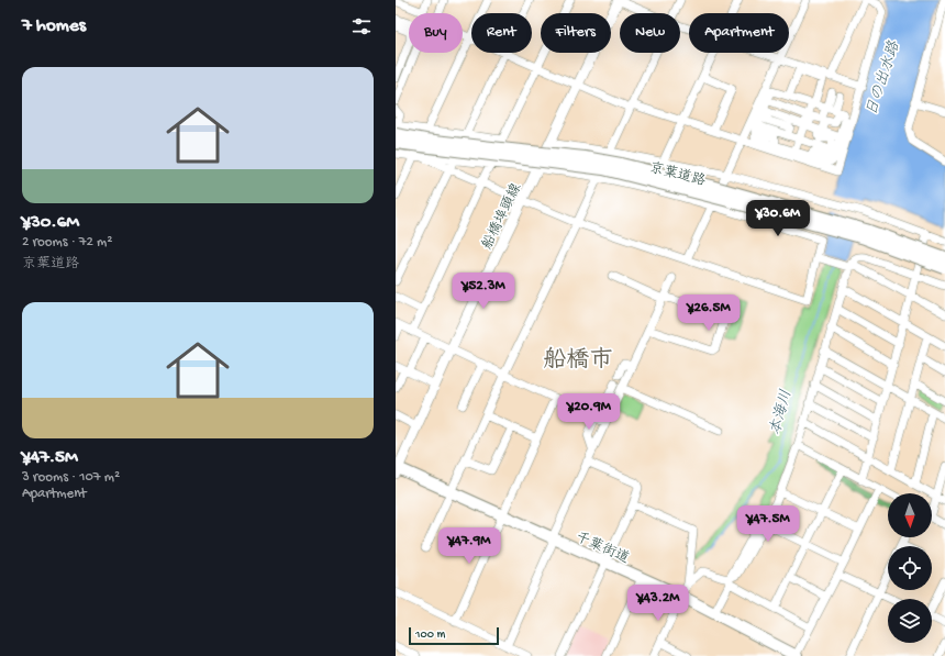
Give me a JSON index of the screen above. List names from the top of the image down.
{
  "streets": {
    "highway": ["京葉道路", "千葉街道"],
    "main road": ["船橋埠頭線"]
  },
  "crossings": [
    ["船橋埠頭線", "千葉街道"]
  ],
  "districts": ["船橋市"],
  "water": ["日の出水路", "本海川"],
  "scale_bar": "100 m",
  "north": "bottom",
  "page": {
    "heading": "7 homes",
    "chip": [
      "Buy",
      "Rent",
      "Filters",
      "New",
      "Apartment"
    ],
    "list": [
      {
        "name": "¥30.6M",
        "note": "2 rooms · 72 m² · 京葉道路"
      },
      {
        "name": "¥47.5M",
        "note": "3 rooms · 107 m² · Apartment"
      }
    ],
    "price": [
      "¥30.6M",
      "¥52.3M",
      "¥26.5M",
      "¥20.9M",
      "¥47.5M",
      "¥47.9M",
      "¥43.2M"
    ],
    "scale": "100 m"
  }
}
